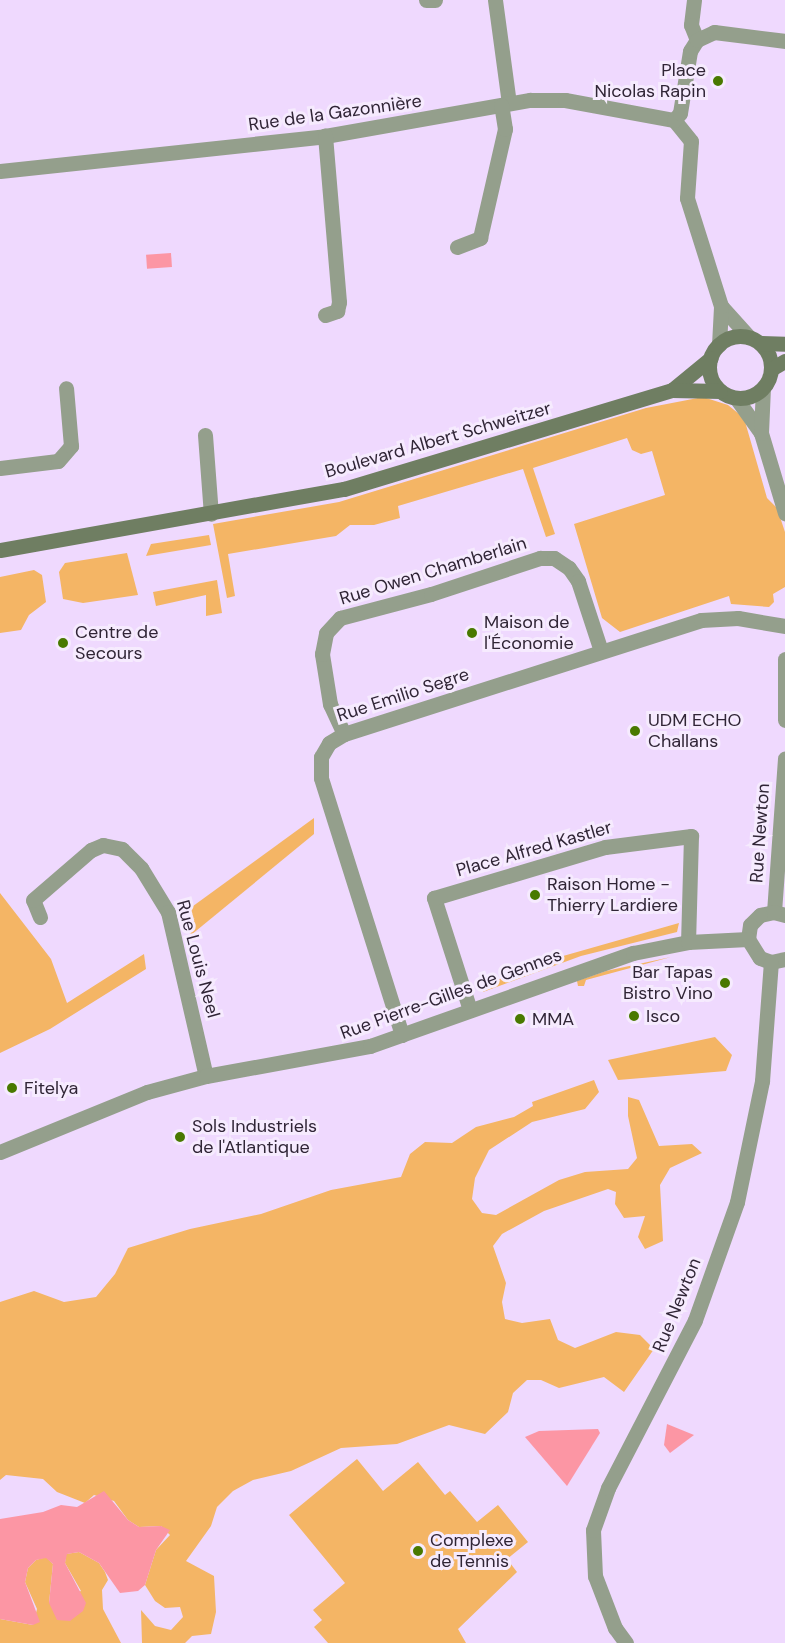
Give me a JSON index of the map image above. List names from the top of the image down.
{
  "streets": {
    "main road": ["Boulevard Albert Schweitzer"],
    "street": [
      "Rue de la Gazonnière",
      "Rue Owen Chamberlain",
      "Rue Emilio Segre",
      "Rue Newton",
      "Place Alfred Kastler",
      "Rue Louis Neel",
      "Rue Pierre-Gilles de Gennes"
    ]
  },
  "crossings": [
    ["Rue Owen Chamberlain", "Rue Emilio Segre"],
    ["Rue Emilio Segre", "Rue Pierre-Gilles de Gennes"],
    ["Place Alfred Kastler", "Rue Pierre-Gilles de Gennes"],
    ["Rue Louis Neel", "Rue Pierre-Gilles de Gennes"]
  ],
  "places": [
    "Place Nicolas Rapin",
    "Maison de l'Économie",
    "Centre de Secours",
    "UDM ECHO Challans",
    "Raison Home - Thierry Lardiere",
    "Bar Tapas Bistro Vino",
    "Isco",
    "MMA",
    "Fitelya",
    "Sols Industriels de l'Atlantique",
    "Complexe de Tennis"
  ]
}
